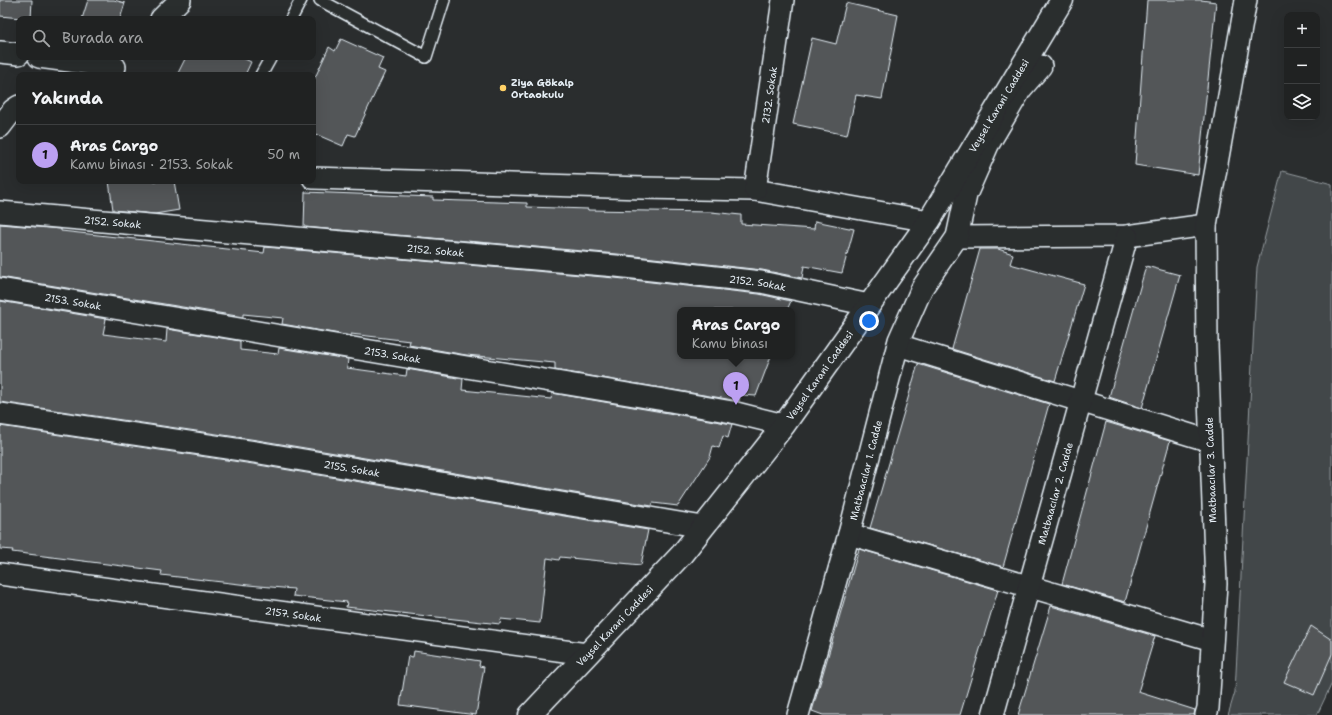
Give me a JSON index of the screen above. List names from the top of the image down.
{
  "streets": {
    "main road": ["Veysel Karani Caddesi"],
    "street": [
      "2132. Sokak",
      "2152. Sokak",
      "2153. Sokak",
      "2155. Sokak",
      "Matbaacılar 3. Cadde",
      "Matbaacılar 1. Cadde",
      "Matbaacılar 2. Cadde",
      "2157. Sokak"
    ]
  },
  "crossings": [
    ["Veysel Karani Caddesi", "2152. Sokak"],
    ["Veysel Karani Caddesi", "2153. Sokak"],
    ["Veysel Karani Caddesi", "2155. Sokak"],
    ["Veysel Karani Caddesi", "2157. Sokak"]
  ],
  "places": ["Ziya Gökalp Ortaokulu"],
  "page": {
    "map_buttons": ["+", "−"],
    "search": "Burada ara",
    "heading": "Yakında",
    "list": [
      {
        "mark": "1",
        "name": "Aras Cargo",
        "note": "Kamu binası · 2153. Sokak",
        "value": "50 m"
      }
    ],
    "popup": ["Aras Cargo", "Kamu binası"],
    "pins": "1"
  }
}
